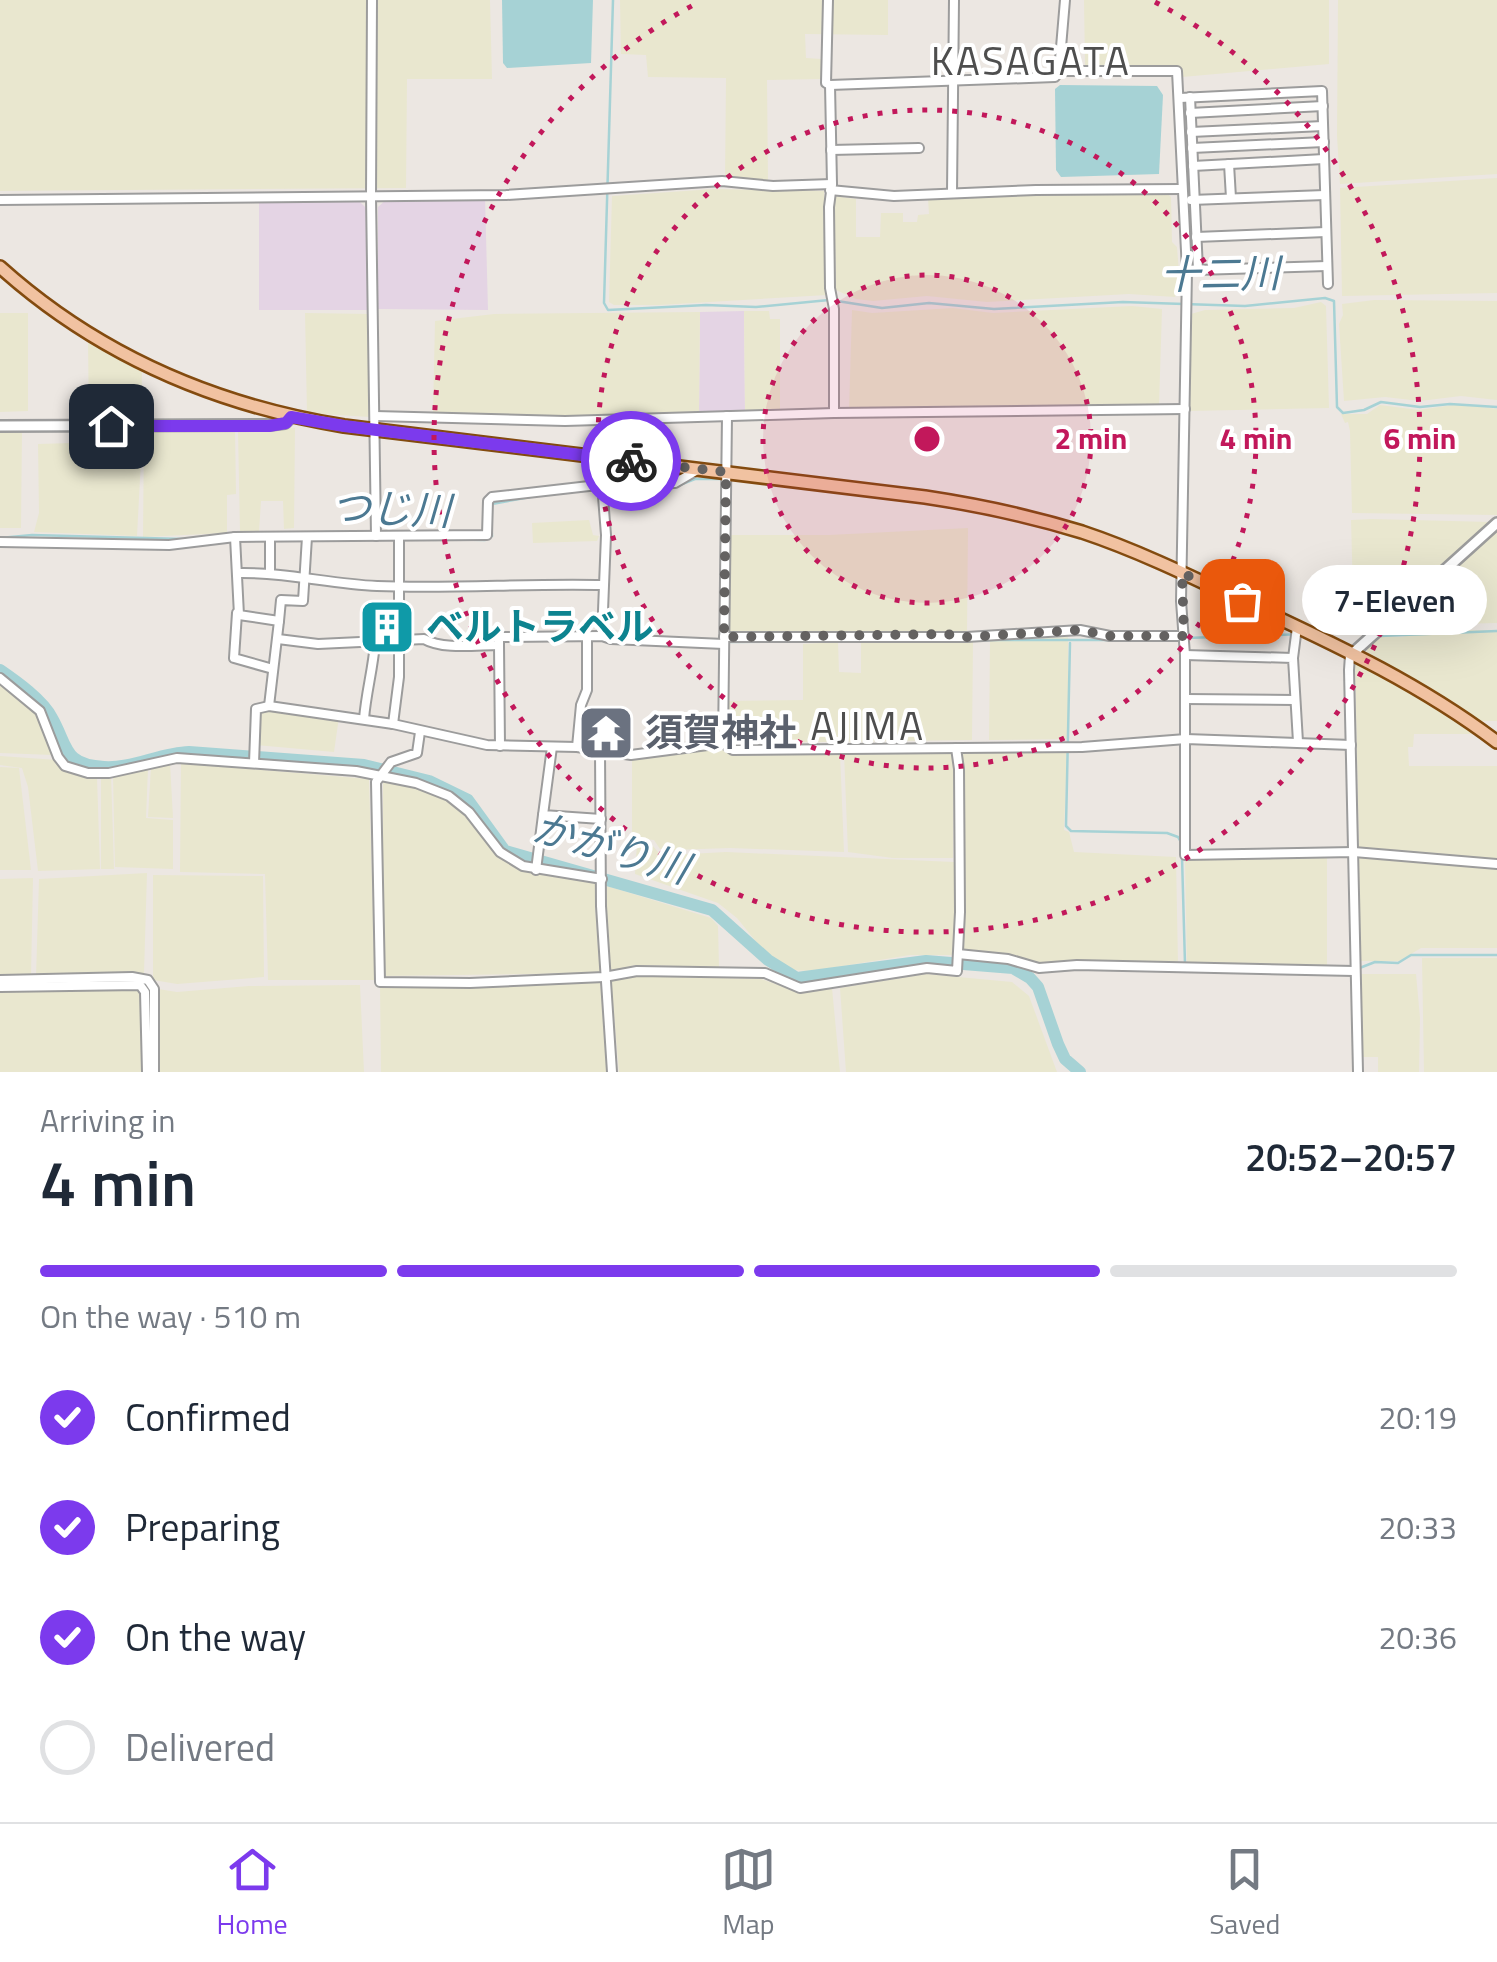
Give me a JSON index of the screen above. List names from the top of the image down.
{
  "districts": ["KASAGATA", "AJIMA"],
  "water": ["十二川", "つじ川", "かがり川"],
  "places": {
    "other": ["7-Eleven"],
    "building": ["ベルトラベル"],
    "temple": ["須賀神社"]
  },
  "page": {
    "bubble": "7-Eleven",
    "heading": ["4 min", "Arriving in", "20:52–20:57"],
    "bar": "On the way · 510 m",
    "list": [
      ["Confirmed", "20:19"],
      ["Preparing", "20:33"],
      ["On the way", "20:36"],
      "Delivered"
    ],
    "tabs": ["Home", "Map", "Saved"]
  },
  "rings": ["2 min", "4 min", "6 min"]
}
